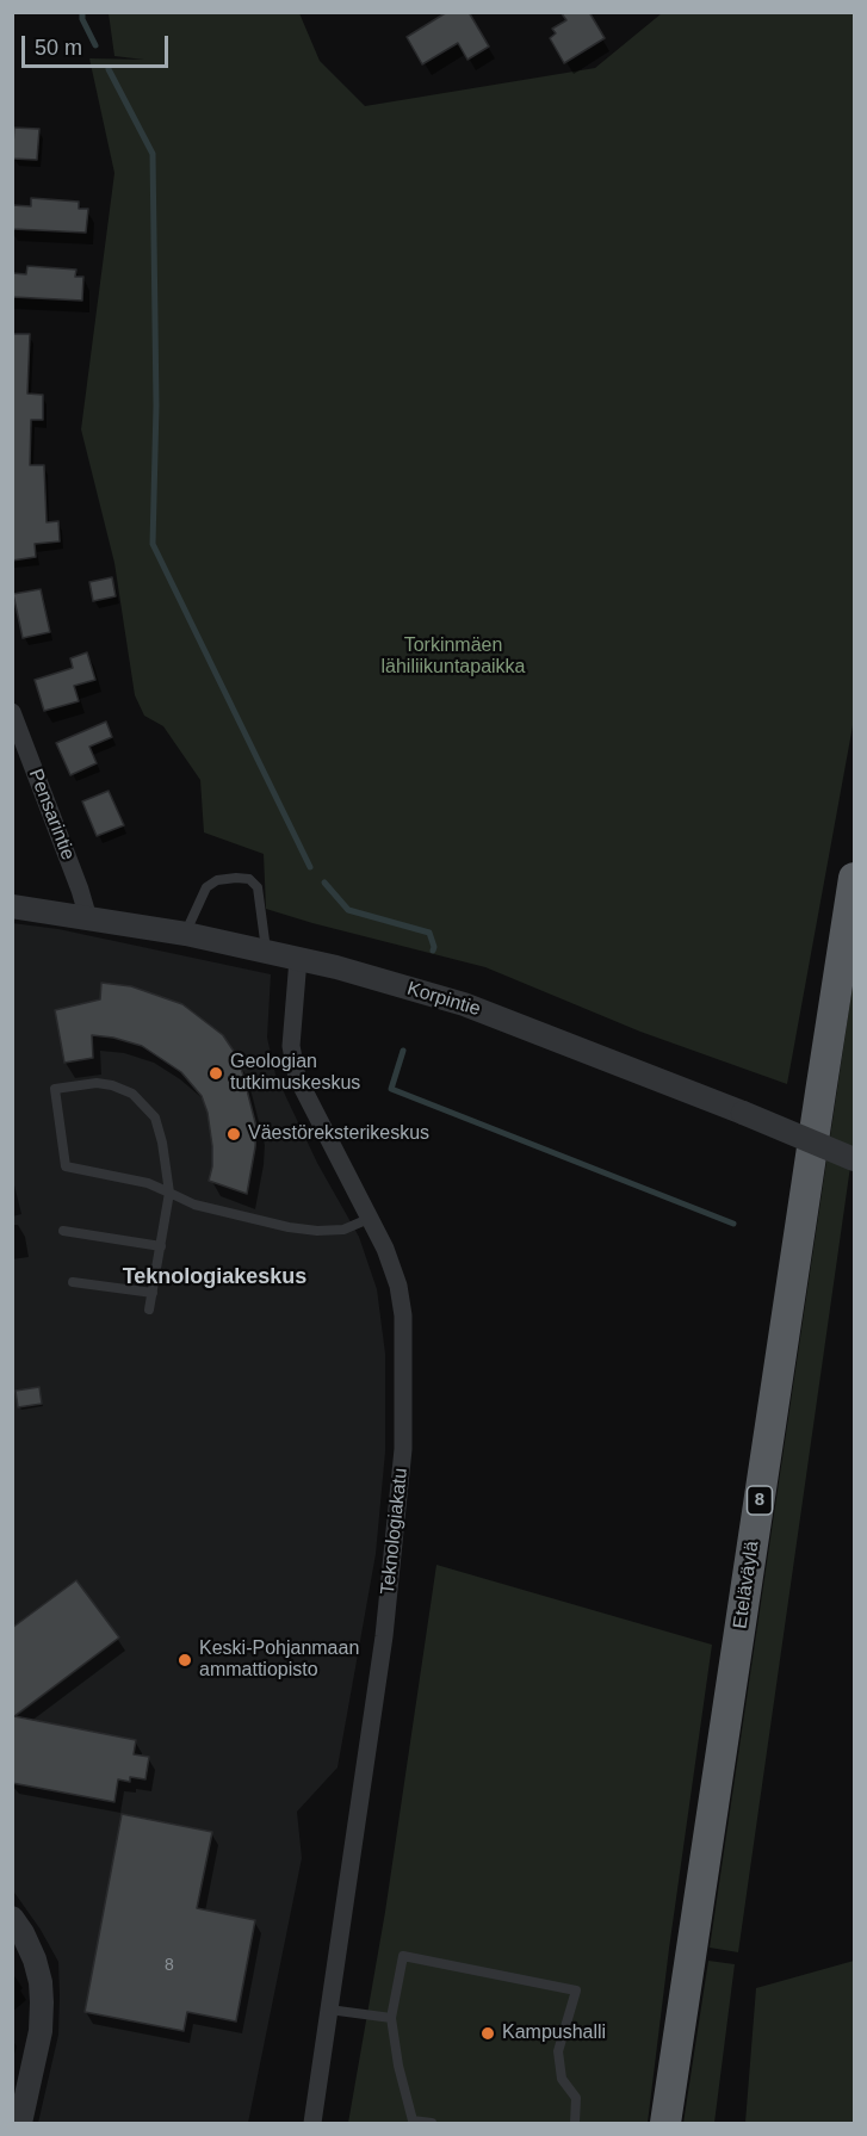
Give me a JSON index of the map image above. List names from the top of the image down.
{
  "streets": {
    "highway": ["8", "Eteläväylä"],
    "street": ["Pensarintie", "Korpintie", "Teknologiakatu"]
  },
  "crossings": [
    ["Pensarintie", "Korpintie"],
    ["Korpintie", "Teknologiakatu"]
  ],
  "districts": ["Teknologiakeskus"],
  "parks": ["Torkinmäen lähiliikuntapaikka"],
  "places": [
    "Geologian tutkimuskeskus",
    "Väestöreksterikeskus",
    "Keski-Pohjanmaan ammattiopisto",
    "Kampushalli"
  ],
  "house_numbers": ["8"],
  "scale_bar": "50 m"
}
